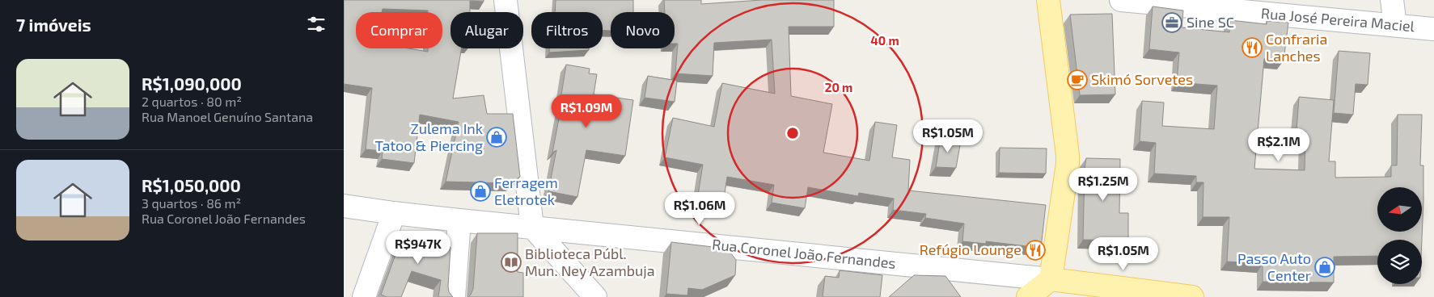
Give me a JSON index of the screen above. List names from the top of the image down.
{
  "streets": {
    "main road": ["Rua Coronel João Fernandes"],
    "street": ["Rua José Pereira Maciel"]
  },
  "places": {
    "office": ["Sine SC"],
    "restaurant": ["Confraria Lanches", "Refúgio Lounge"],
    "cafe": ["Skimó Sorvetes"],
    "shop": ["Zulema Ink Tatoo & Piercing", "Ferragem Eletrotek", "Passo Auto Center"],
    "library": ["Biblioteca Públ. Mun. Ney Azambuja"]
  },
  "north": "left",
  "page": {
    "heading": "7 imóveis",
    "chip": [
      "Comprar",
      "Alugar",
      "Filtros",
      "Novo"
    ],
    "list": [
      {
        "name": "R$1,090,000",
        "note": "2 quartos · 80 m² · Rua Manoel Genuíno Santana"
      },
      {
        "name": "R$1,050,000",
        "note": "3 quartos · 86 m² · Rua Coronel João Fernandes"
      }
    ],
    "price": [
      "R$1.09M",
      "R$1.05M",
      "R$2.1M",
      "R$1.25M",
      "R$1.06M",
      "R$947K",
      "R$1.05M"
    ]
  },
  "rings": ["40 m", "20 m"]
}
